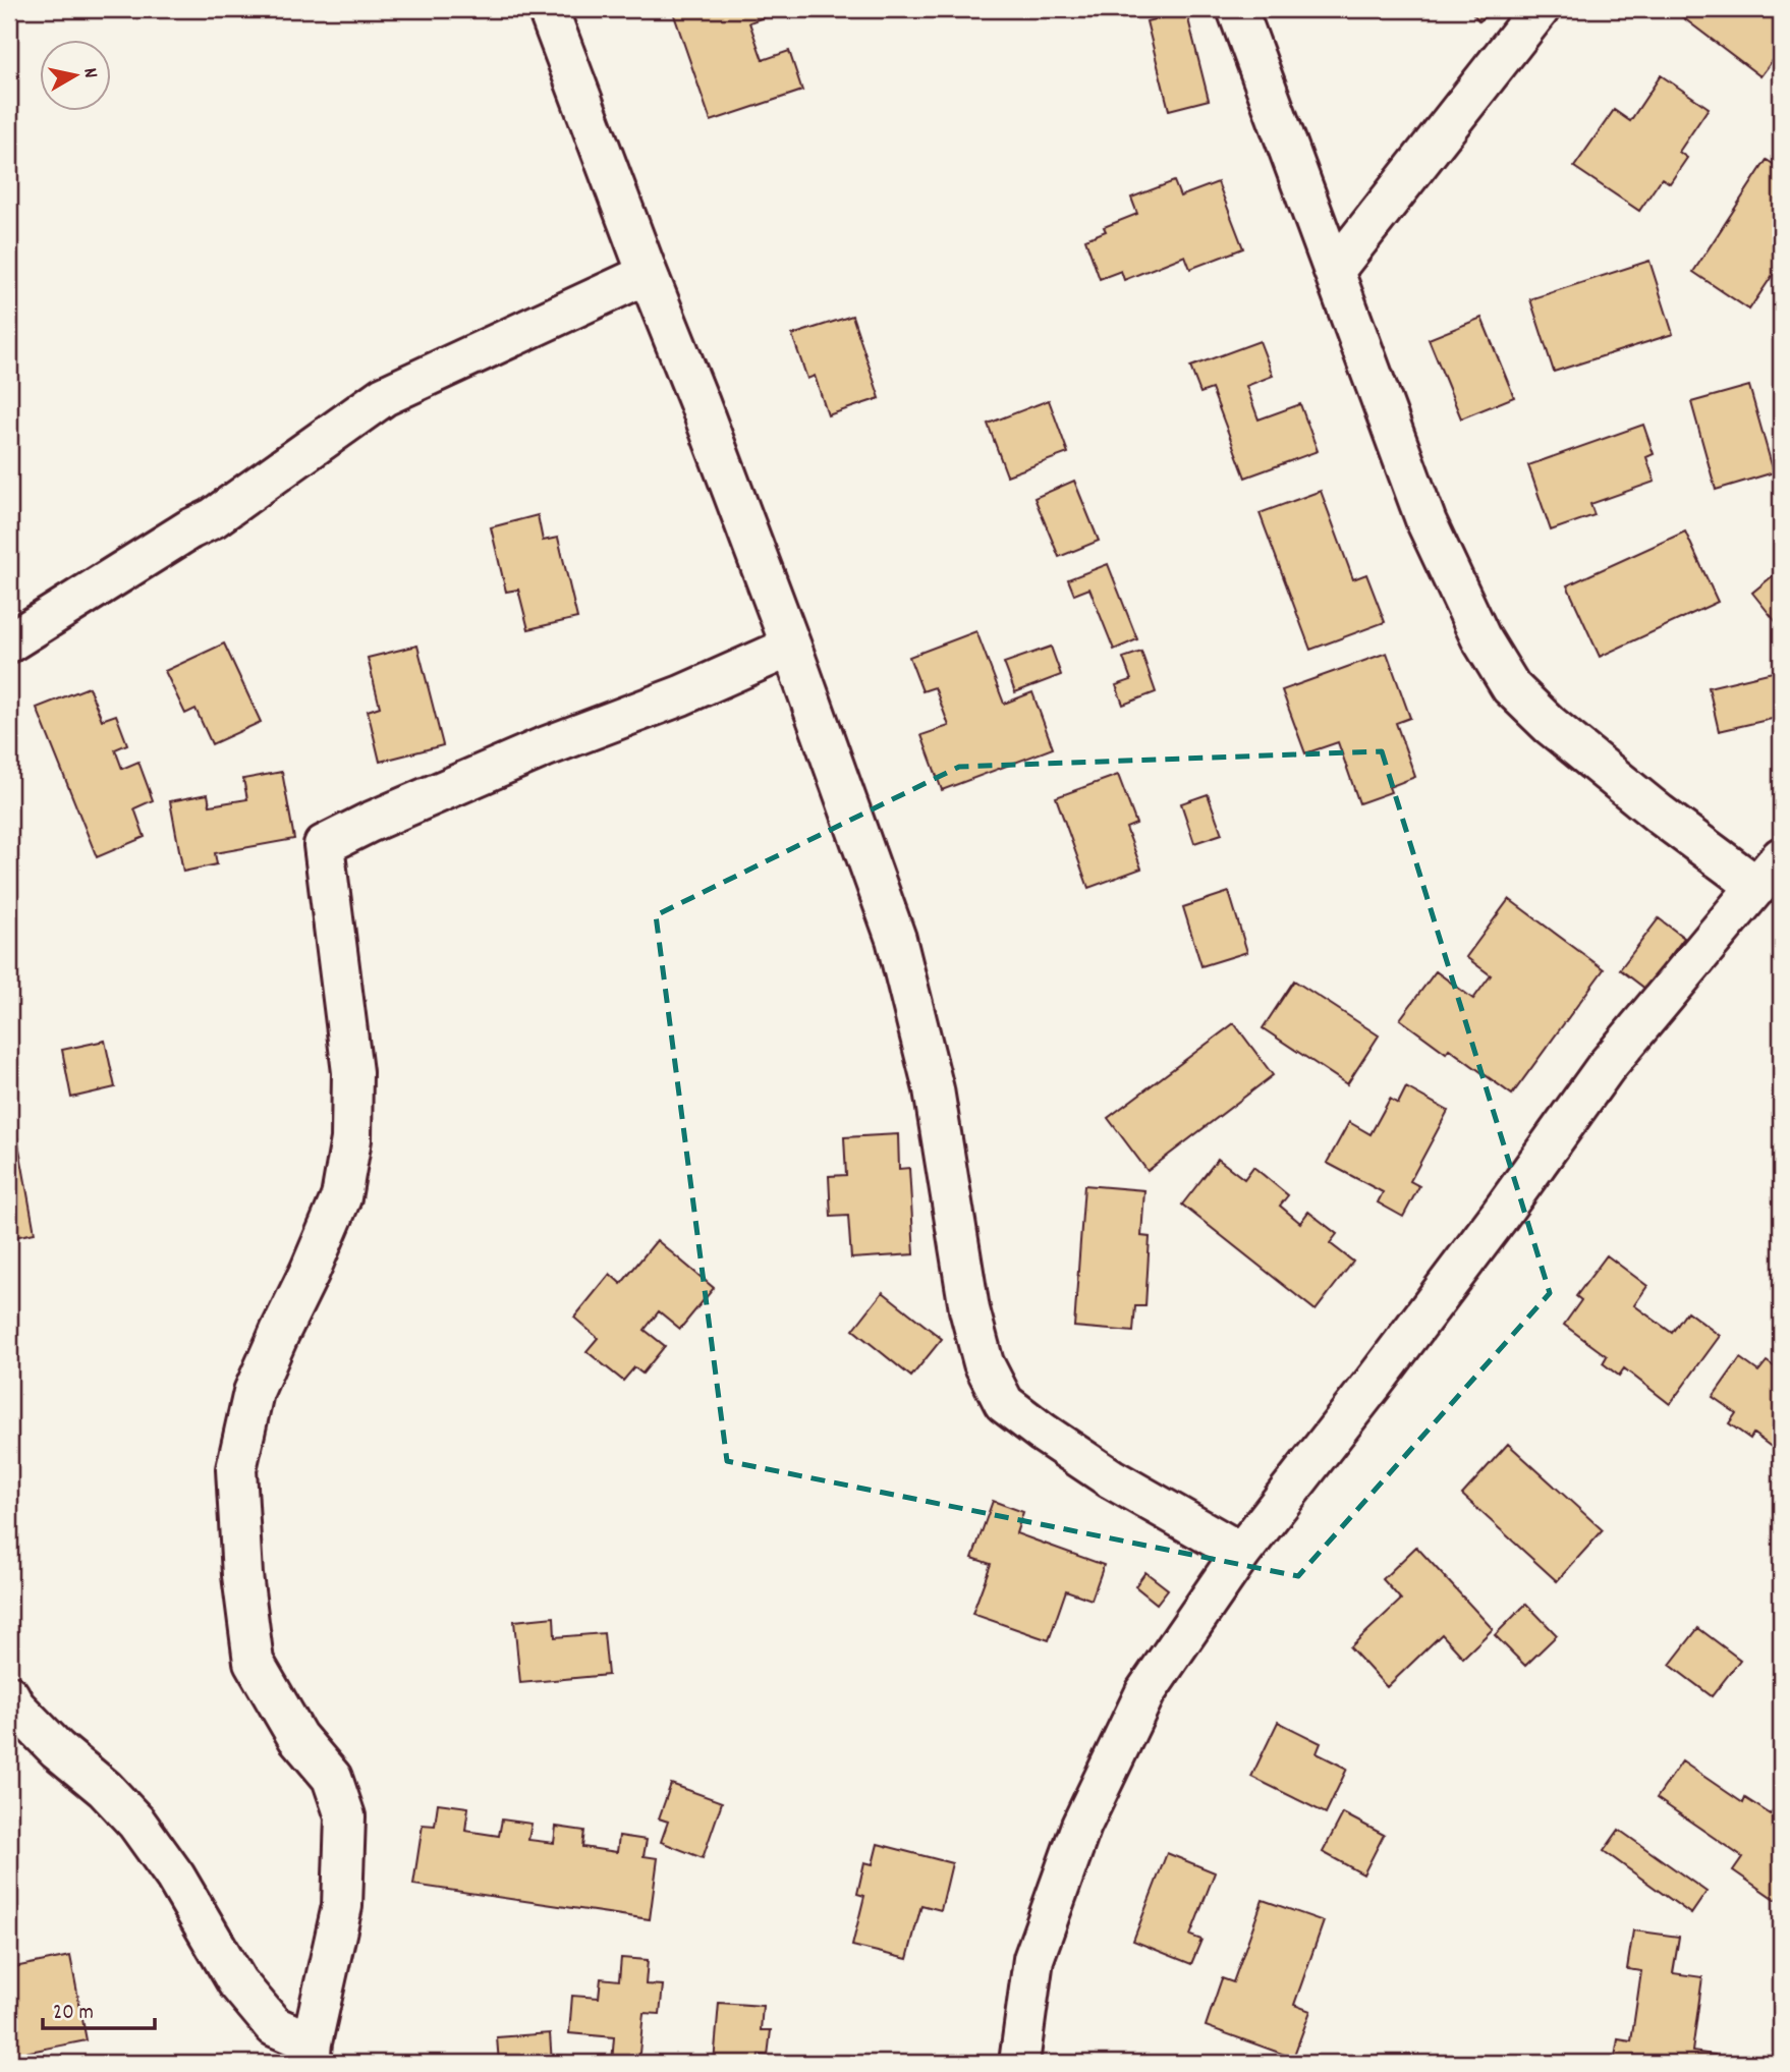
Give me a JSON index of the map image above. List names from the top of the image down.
{
  "scale_bar": "20 m",
  "north": "right"
}
